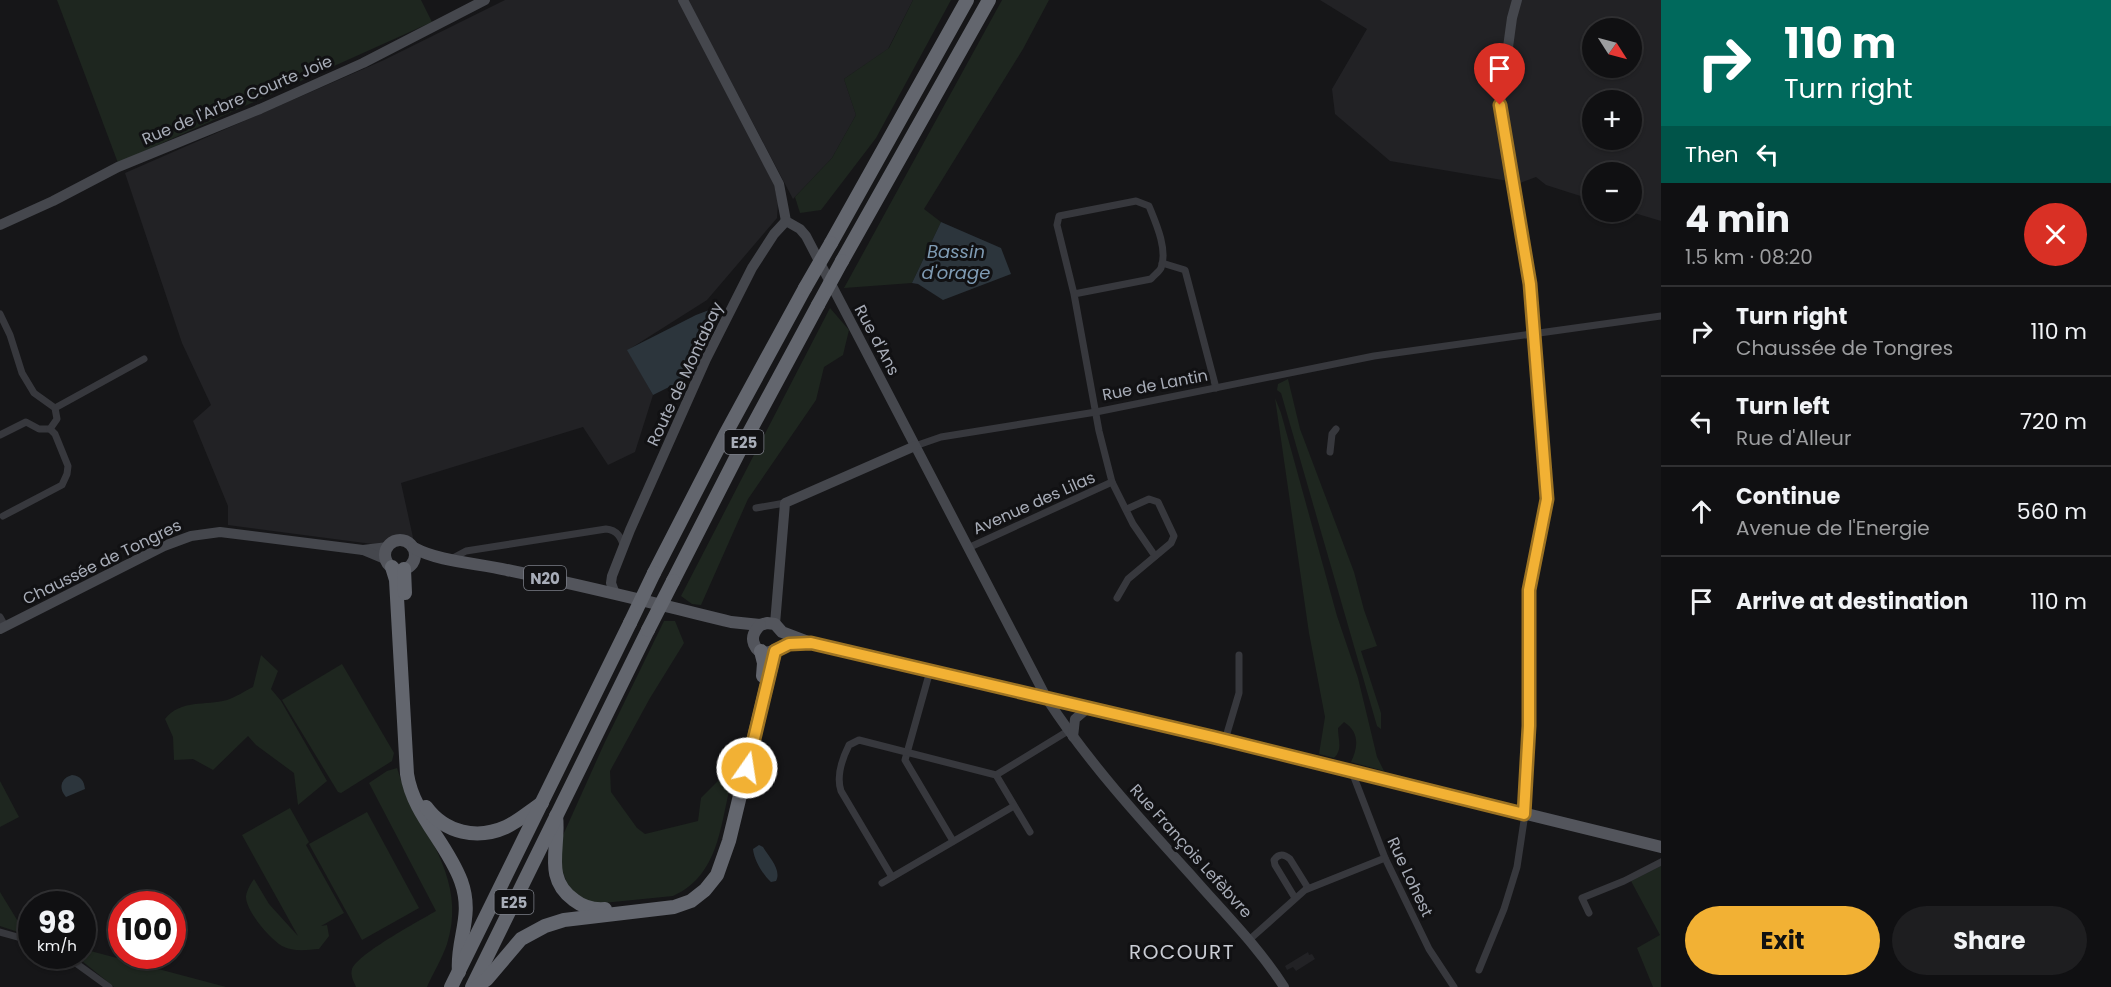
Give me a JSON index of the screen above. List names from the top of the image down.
{
  "streets": {
    "highway": ["E25"],
    "main road": ["Chaussée de Tongres", "N20"],
    "street": [
      "Rue de l'Arbre Courte Joie",
      "Rue d'Ans",
      "Route de Montabay",
      "Rue de Lantin",
      "Avenue des Lilas",
      "Rue François Lefèbvre",
      "Rue Lohest"
    ]
  },
  "crossings": [
    ["Rue d'Ans", "Route de Montabay"],
    ["Rue d'Ans", "Rue de Lantin"],
    ["Rue d'Ans", "Avenue des Lilas"],
    ["Rue d'Ans", "Rue François Lefèbvre"],
    ["Route de Montabay", "Chaussée de Tongres"],
    ["Rue de Lantin", "Avenue des Lilas"],
    ["Chaussée de Tongres", "N20"]
  ],
  "districts": ["ROCOURT"],
  "water": ["Bassin d'orage"],
  "north": "bottom right",
  "page": {
    "turn": ["110 m", "Turn right"],
    "map_buttons": ["+", "−"],
    "then": "Then",
    "heading": ["4 min", "1.5 km · 08:20"],
    "list": [
      {
        "name": "Turn right",
        "note": "Chaussée de Tongres",
        "value": "110 m"
      },
      {
        "name": "Turn left",
        "note": "Rue d'Alleur",
        "value": "720 m"
      },
      {
        "name": "Continue",
        "note": "Avenue de l'Energie",
        "value": "560 m"
      },
      {
        "name": "Arrive at destination",
        "value": "110 m"
      }
    ],
    "speed": "98 km/h",
    "limit": "100",
    "buttons": ["Exit", "Share"]
  }
}
